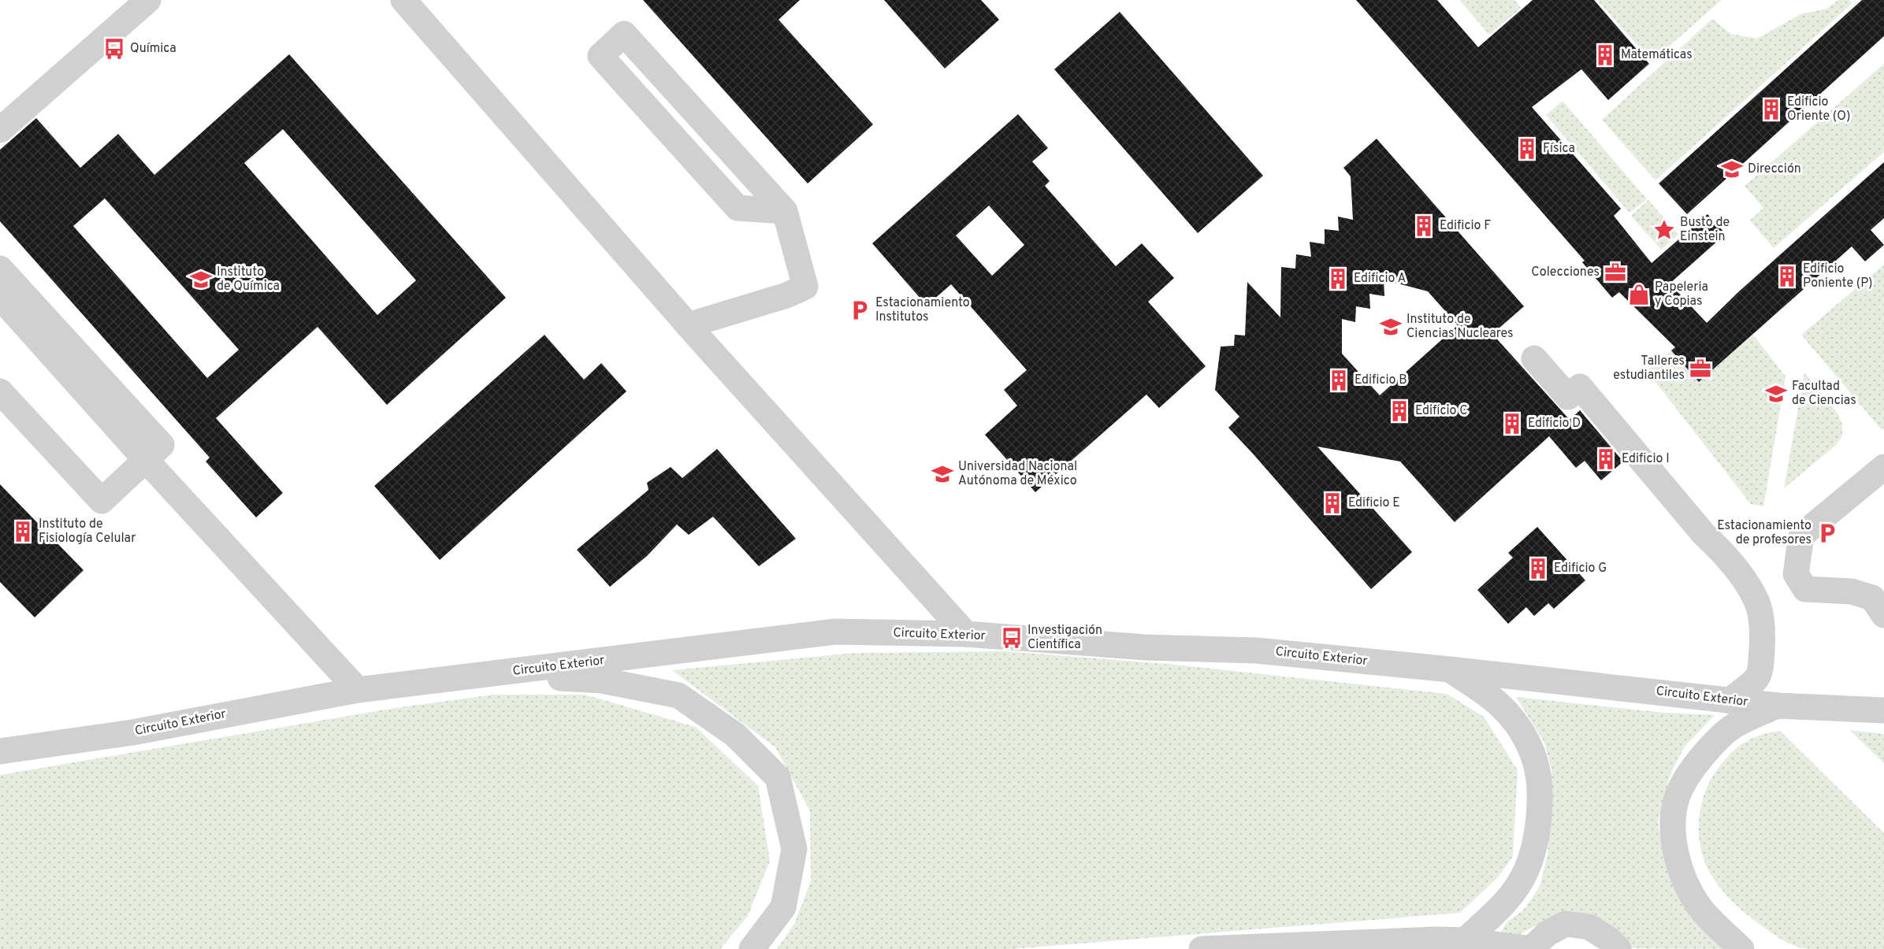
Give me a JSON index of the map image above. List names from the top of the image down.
{
  "streets": {
    "street": ["Circuito Exterior"]
  },
  "places": {
    "bus stop": ["Química", "Investigación Científica"],
    "building": [
      "Matemáticas",
      "Edificio Oriente (O)",
      "Física",
      "Edificio F",
      "Edificio Poniente (P)",
      "Edificio A",
      "Edificio B",
      "Edificio C",
      "Edificio D",
      "Edificio I",
      "Edificio E",
      "Instituto de Fisiología Celular",
      "Edificio G"
    ],
    "school or university": [
      "Dirección",
      "Instituto de Química",
      "Instituto de Ciencias Nucleares",
      "Facultad de Ciencias",
      "Universidad Nacional Autónoma de México"
    ],
    "place": ["Busto de Einstein"],
    "office": ["Colecciones", "Talleres estudiantiles"],
    "shop": ["Papeleria y Copias"],
    "parking": ["Estacionamiento Institutos", "Estacionamiento de profesores"]
  }
}
